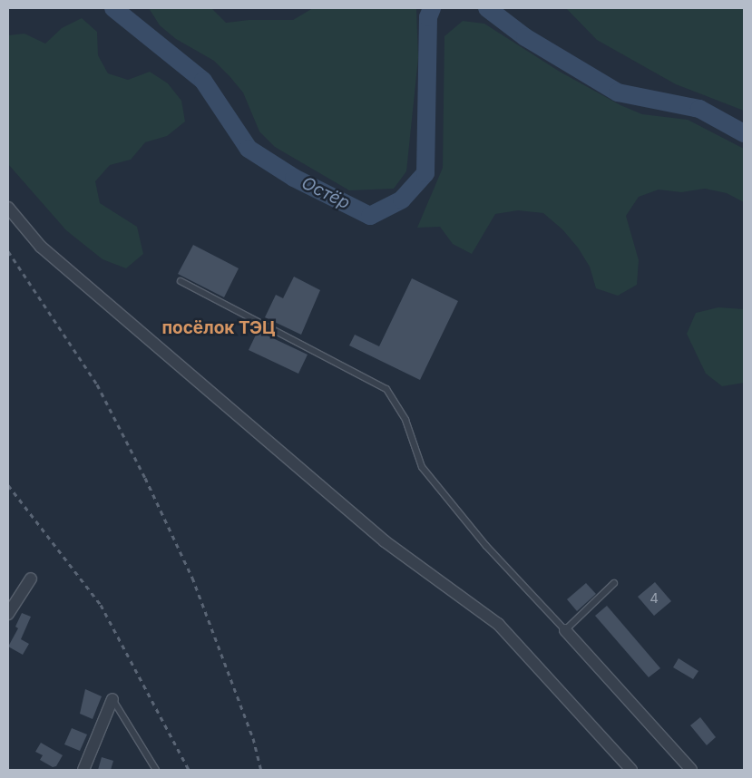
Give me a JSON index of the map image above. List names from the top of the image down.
{
  "districts": ["посёлок ТЭЦ"],
  "water": ["Остёр"],
  "house_numbers": ["4"]
}
